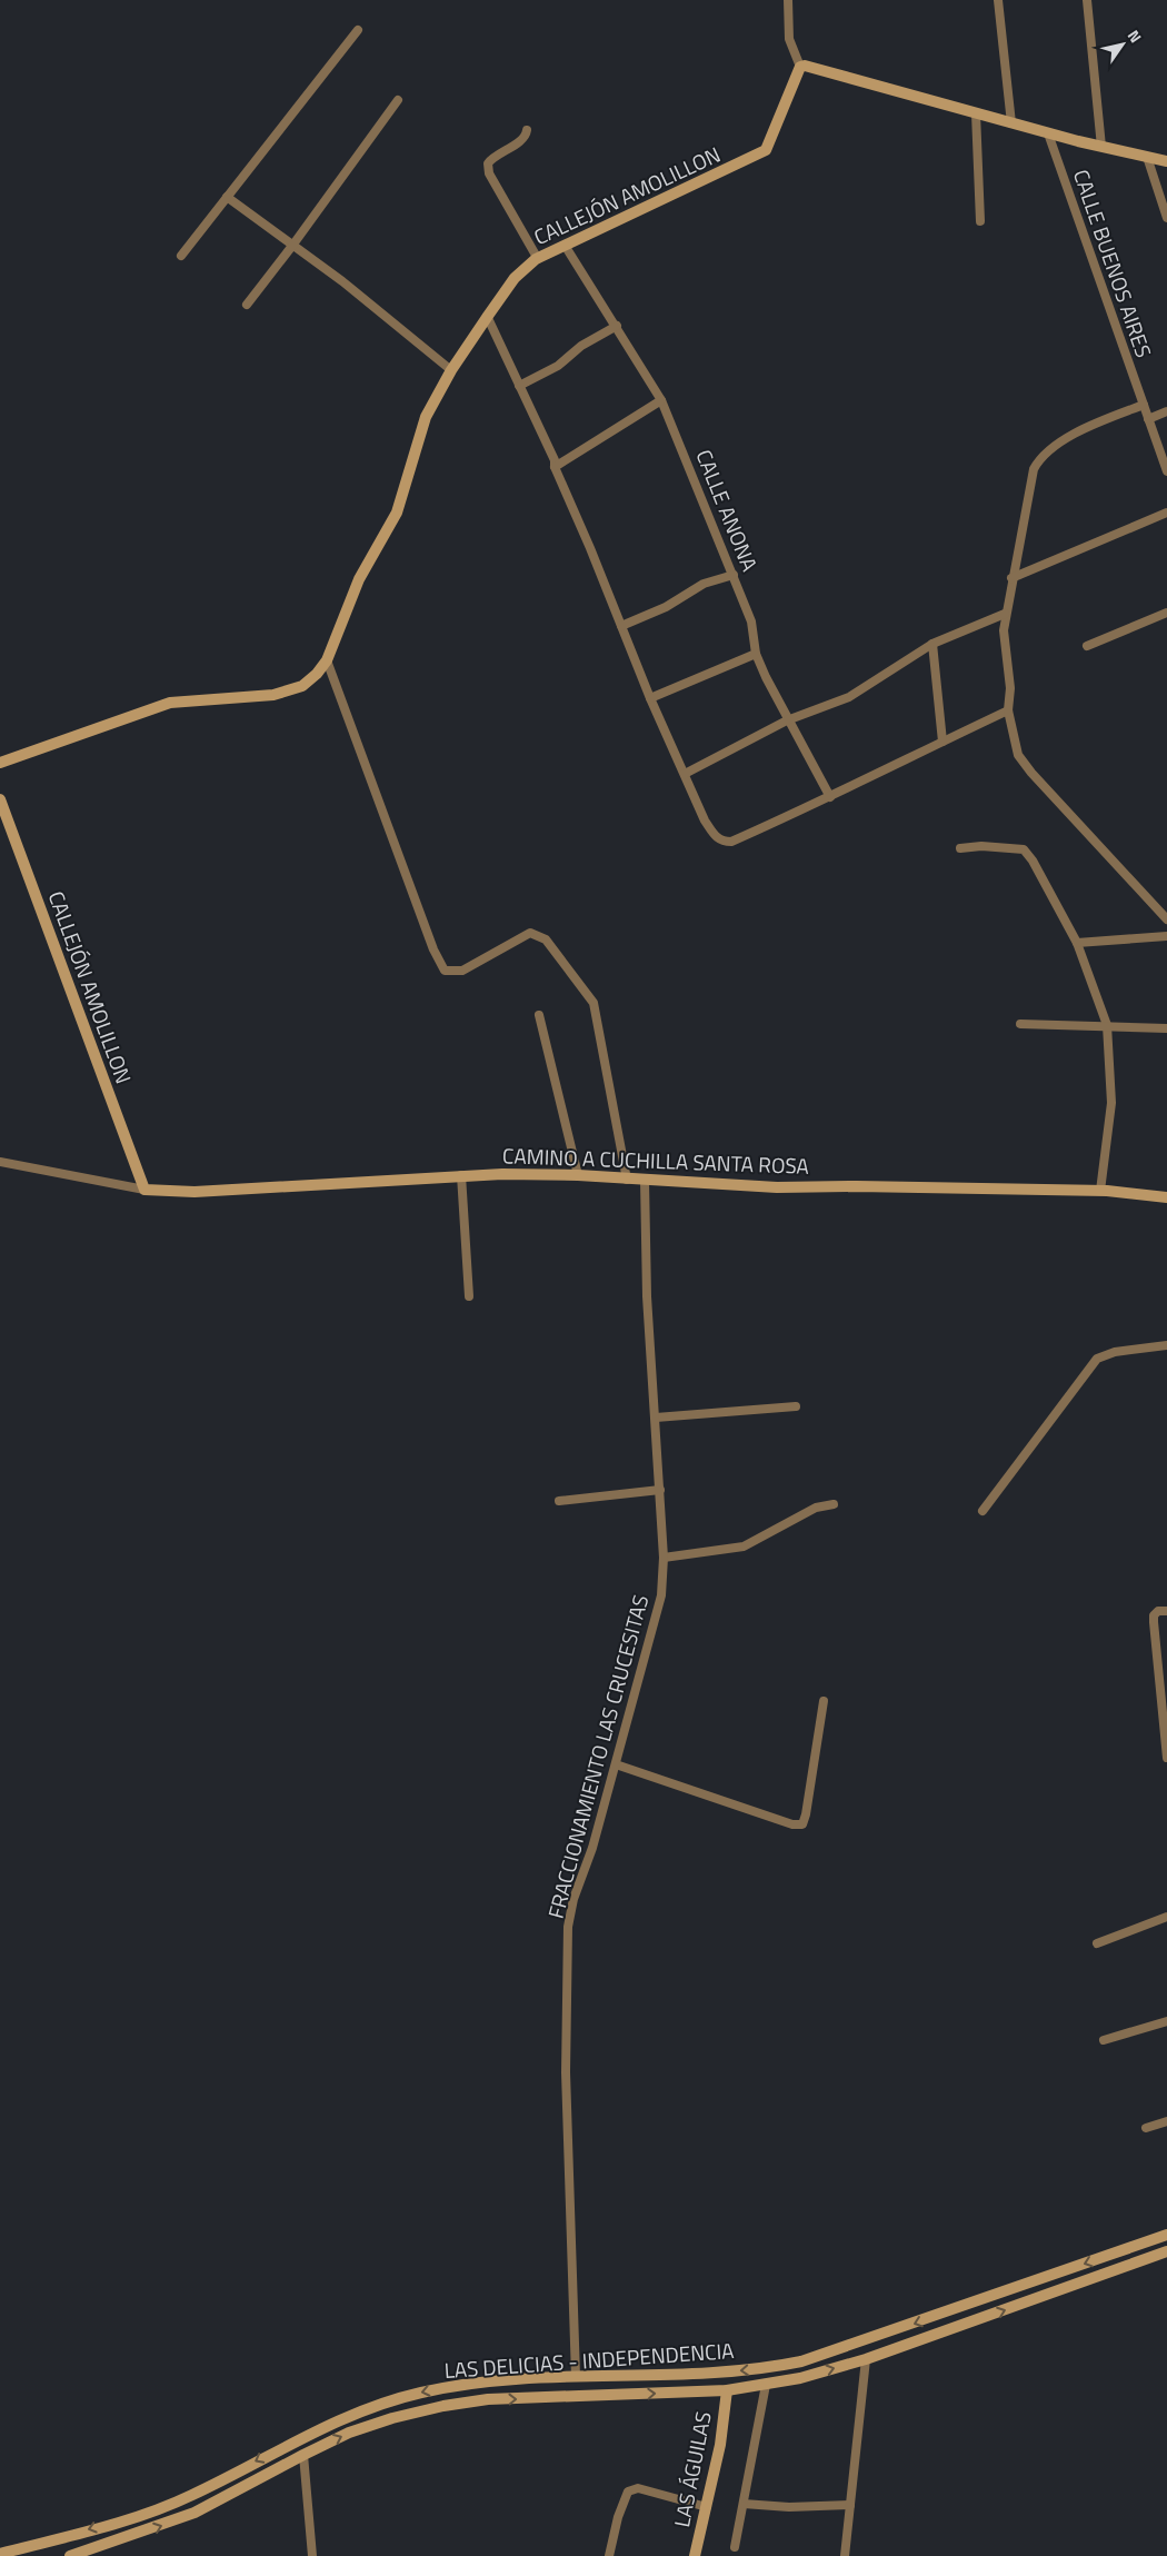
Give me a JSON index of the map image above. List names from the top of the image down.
{
  "streets": {
    "street": [
      "CALLEJÓN AMOLILLON",
      "CALLE BUENOS AIRES",
      "CALLE ANONA",
      "CAMINO A CUCHILLA SANTA ROSA",
      "FRACCIONAMIENTO LAS CRUCESITAS",
      "LAS DELICIAS - INDEPENDENCIA",
      "LAS ÁGUILAS"
    ]
  },
  "crossings": [
    ["CALLEJÓN AMOLILLON", "CALLE ANONA"],
    ["CALLEJÓN AMOLILLON", "CAMINO A CUCHILLA SANTA ROSA"],
    ["CAMINO A CUCHILLA SANTA ROSA", "FRACCIONAMIENTO LAS CRUCESITAS"],
    ["FRACCIONAMIENTO LAS CRUCESITAS", "LAS DELICIAS - INDEPENDENCIA"],
    ["LAS DELICIAS - INDEPENDENCIA", "LAS ÁGUILAS"]
  ],
  "north": "top right"
}
